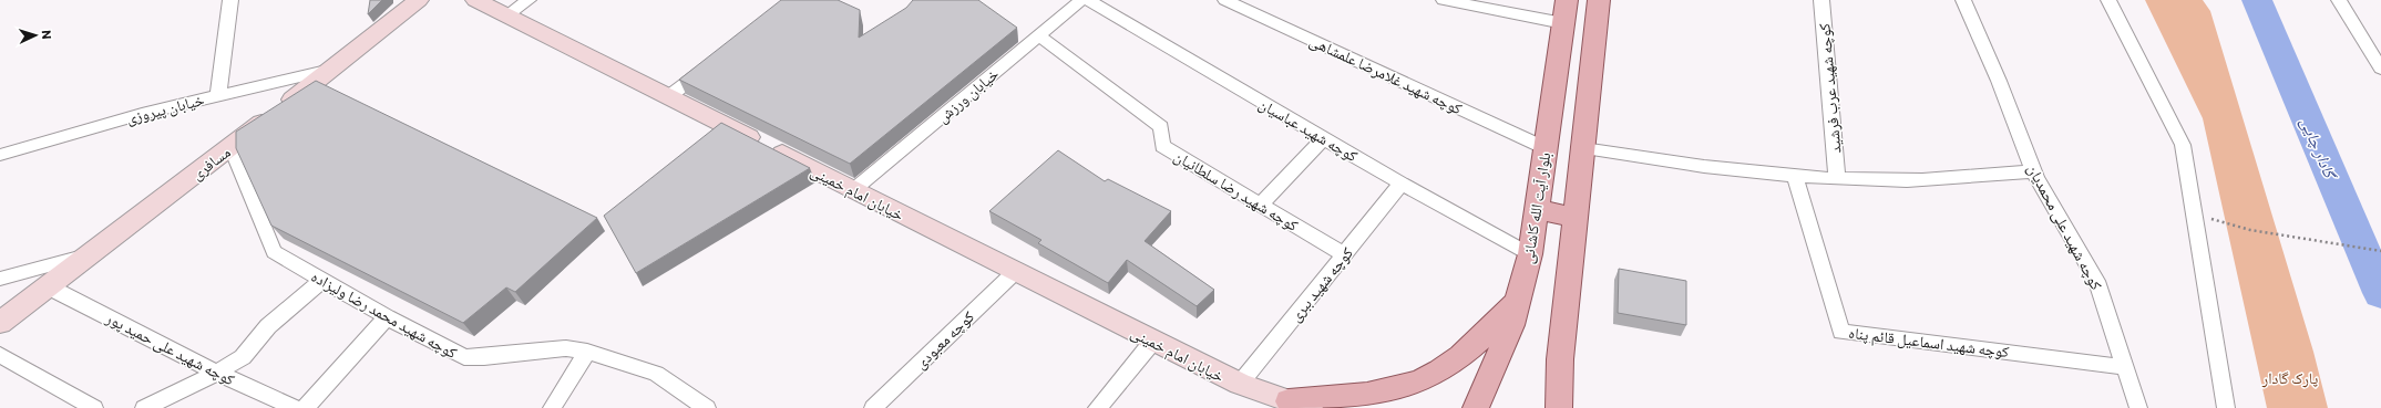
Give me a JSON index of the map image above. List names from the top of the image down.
{
  "streets": {
    "main road": ["مسافری", "خیابان امام خمینی", "بلوار آیت الله کاشانی"],
    "street": [
      "کوچه شهید غلامرضا علمشاهی",
      "کوچه شهید عرب فرشید",
      "خیابان ورزش",
      "خیابان پیروزی",
      "کوچه شهید عباسیان",
      "کوچه شهید رضا سلطانیان",
      "کوچه شهید علی محمدیان",
      "کوچه شهید ببری",
      "کوچه شهید محمد رضا ولیزاده",
      "کوچه معبودی",
      "کوچه شهید اسماعیل قائم پناه",
      "کوچه شهید علی حمید پور"
    ]
  },
  "crossings": [
    ["کوچه شهید غلامرضا علمشاهی", "بلوار آیت الله کاشانی"],
    ["خیابان ورزش", "کوچه شهید رضا سلطانیان"],
    ["خیابان ورزش", "خیابان امام خمینی"],
    ["خیابان پیروزی", "مسافری"],
    ["کوچه شهید عباسیان", "بلوار آیت الله کاشانی"],
    ["کوچه شهید عباسیان", "کوچه شهید ببری"],
    ["مسافری", "کوچه شهید محمد رضا ولیزاده"],
    ["مسافری", "کوچه شهید علی حمید پور"],
    ["کوچه شهید رضا سلطانیان", "کوچه شهید ببری"],
    ["خیابان امام خمینی", "کوچه شهید ببری"],
    ["خیابان امام خمینی", "کوچه معبودی"],
    ["کوچه شهید علی محمدیان", "کوچه شهید اسماعیل قائم پناه"]
  ],
  "water": ["گادار چایی"],
  "parks": ["پارک گادار"],
  "north": "right"
}
